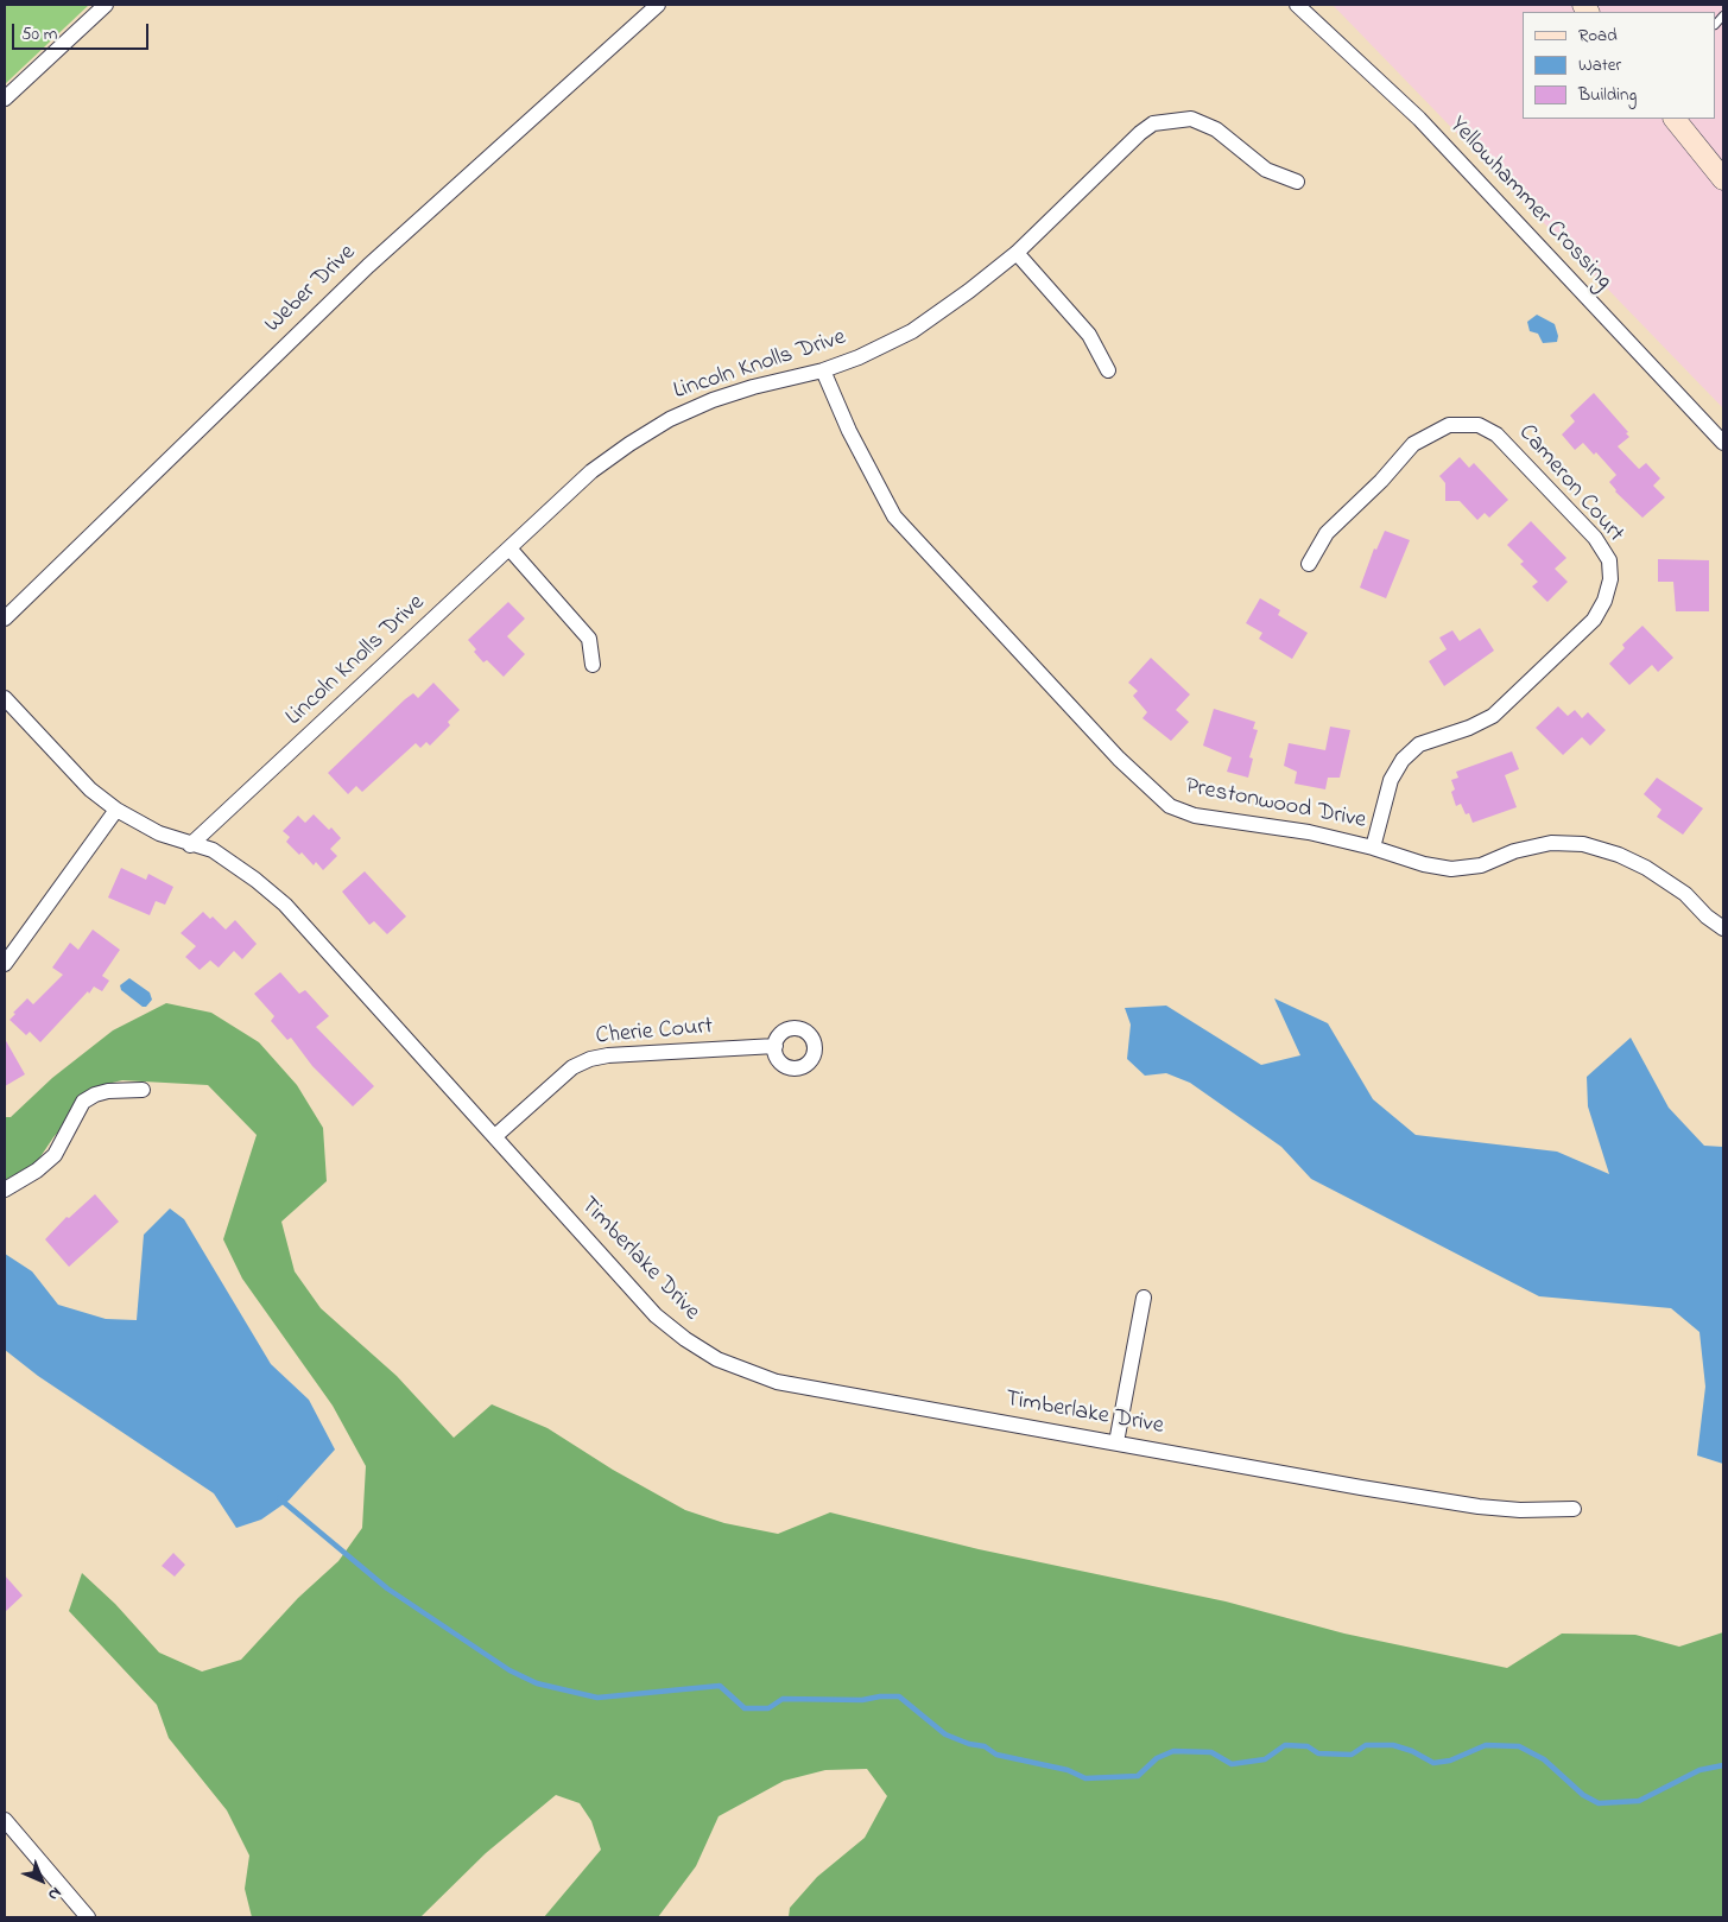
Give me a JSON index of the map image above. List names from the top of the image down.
{
  "streets": {
    "street": [
      "Yellowhammer Crossing",
      "Weber Drive",
      "Lincoln Knolls Drive",
      "Cameron Court",
      "Prestonwood Drive",
      "Cherie Court",
      "Timberlake Drive"
    ]
  },
  "crossings": [
    ["Lincoln Knolls Drive", "Prestonwood Drive"],
    ["Lincoln Knolls Drive", "Timberlake Drive"],
    ["Cameron Court", "Prestonwood Drive"],
    ["Cherie Court", "Timberlake Drive"]
  ],
  "legend": ["Road", "Water", "Building"],
  "scale_bar": "50 m",
  "north": "bottom right"
}
